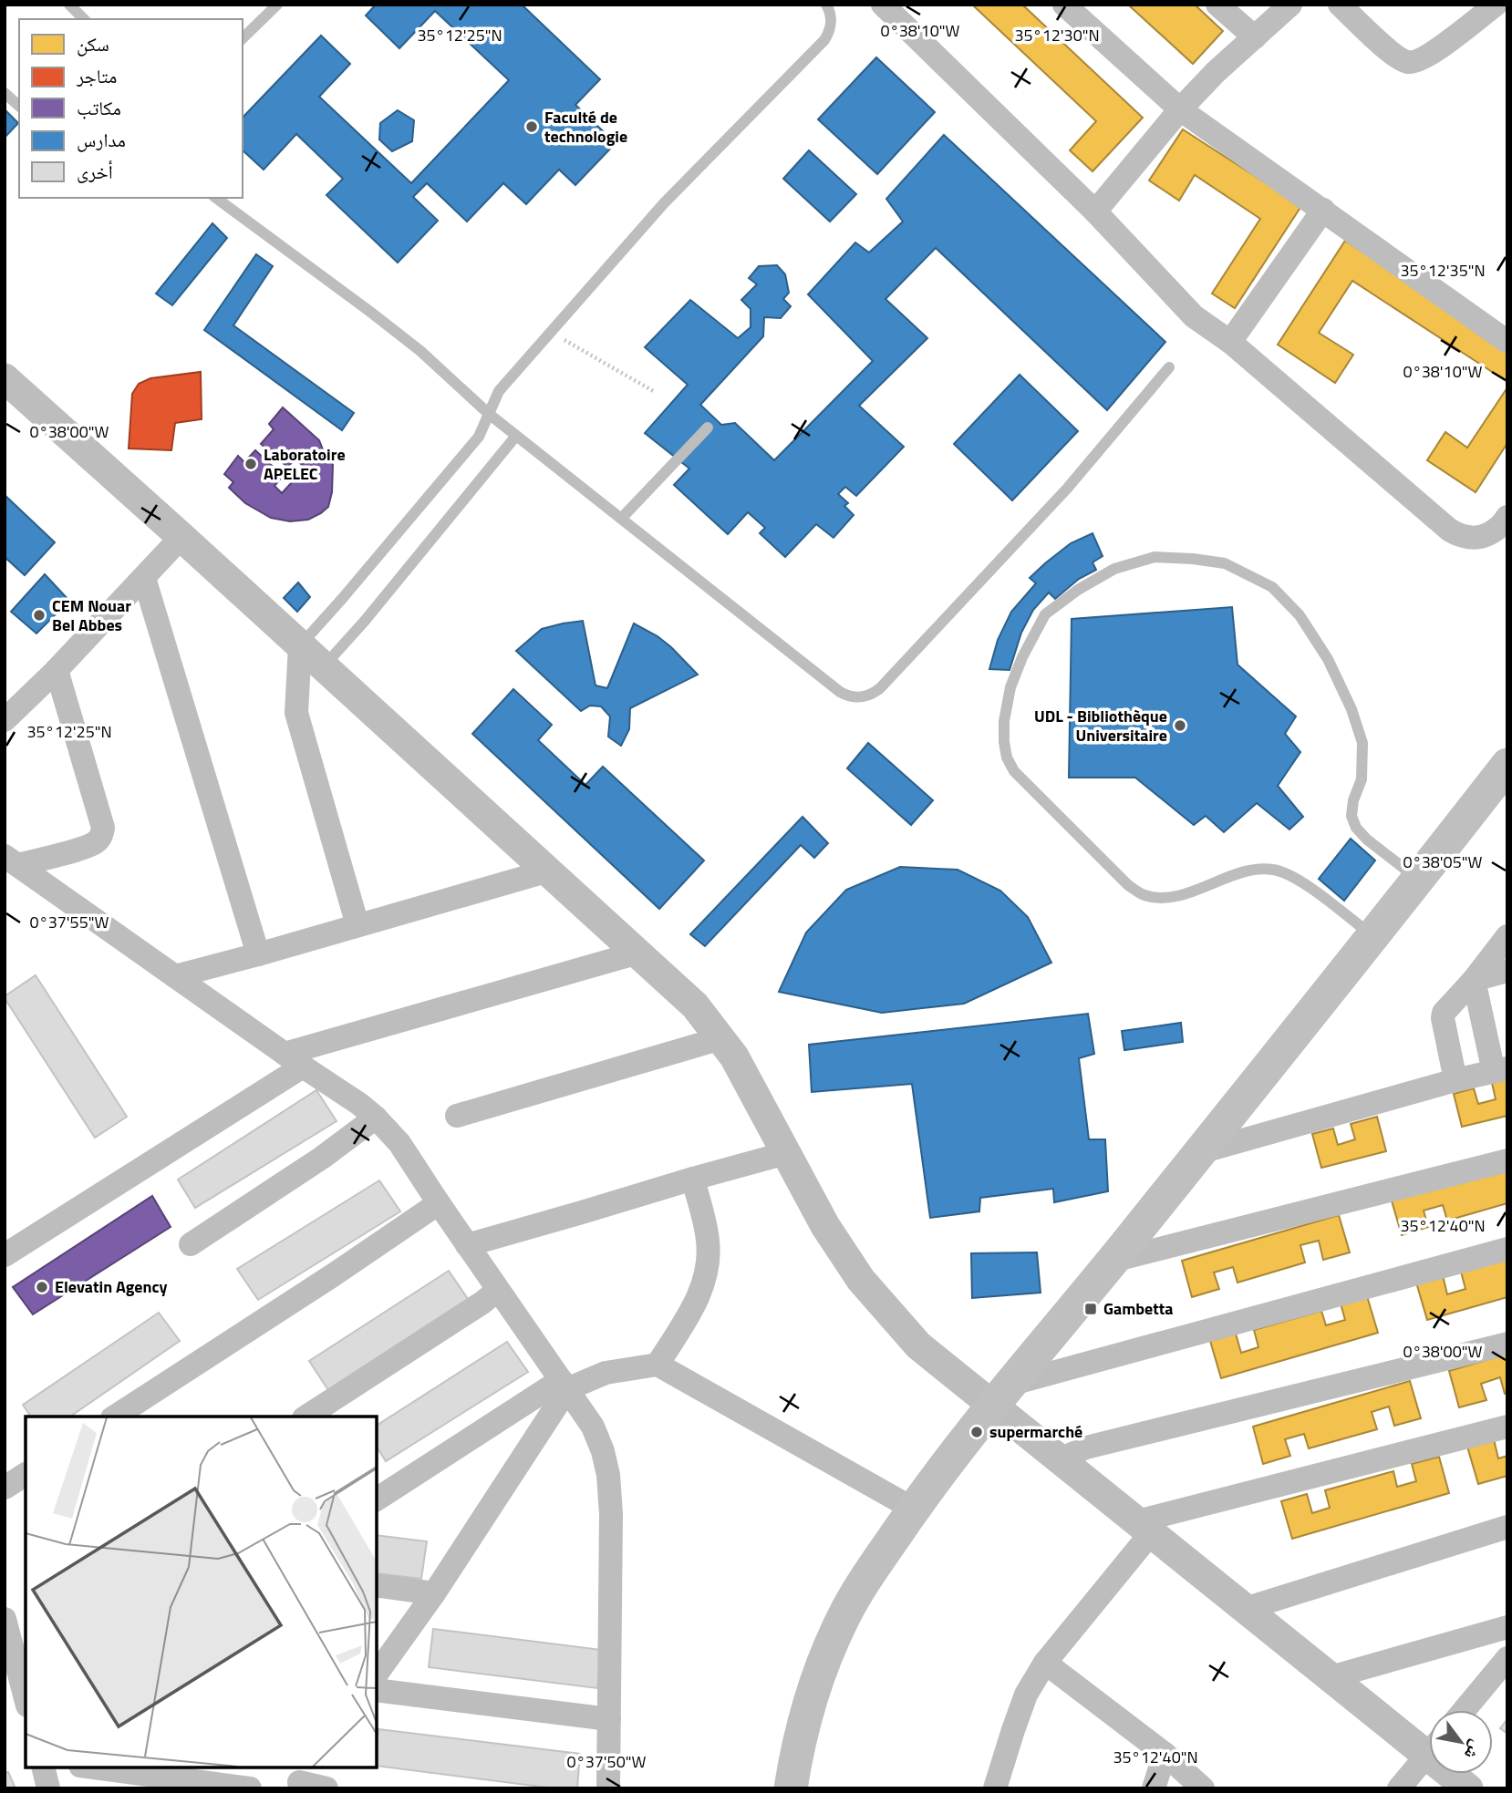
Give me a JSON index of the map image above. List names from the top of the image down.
{
  "places": {
    "other": [
      "Faculté de technologie",
      "Laboratoire APELEC",
      "CEM Nouar Bel Abbes",
      "UDL - Bibliothèque Universitaire",
      "Elevatin Agency",
      "supermarché"
    ],
    "transit": ["Gambetta"]
  },
  "legend": [
    "سكن",
    "متاجر",
    "مكاتب",
    "مدارس",
    "أخرى"
  ],
  "north": "bottom right",
  "coordinates": [
    "0°38'10\"W",
    "35°12'25\"N",
    "35°12'30\"N",
    "35°12'35\"N",
    "0°38'00\"W",
    "0°38'05\"W",
    "0°37'55\"W",
    "35°12'40\"N",
    "0°37'50\"W"
  ]
}
